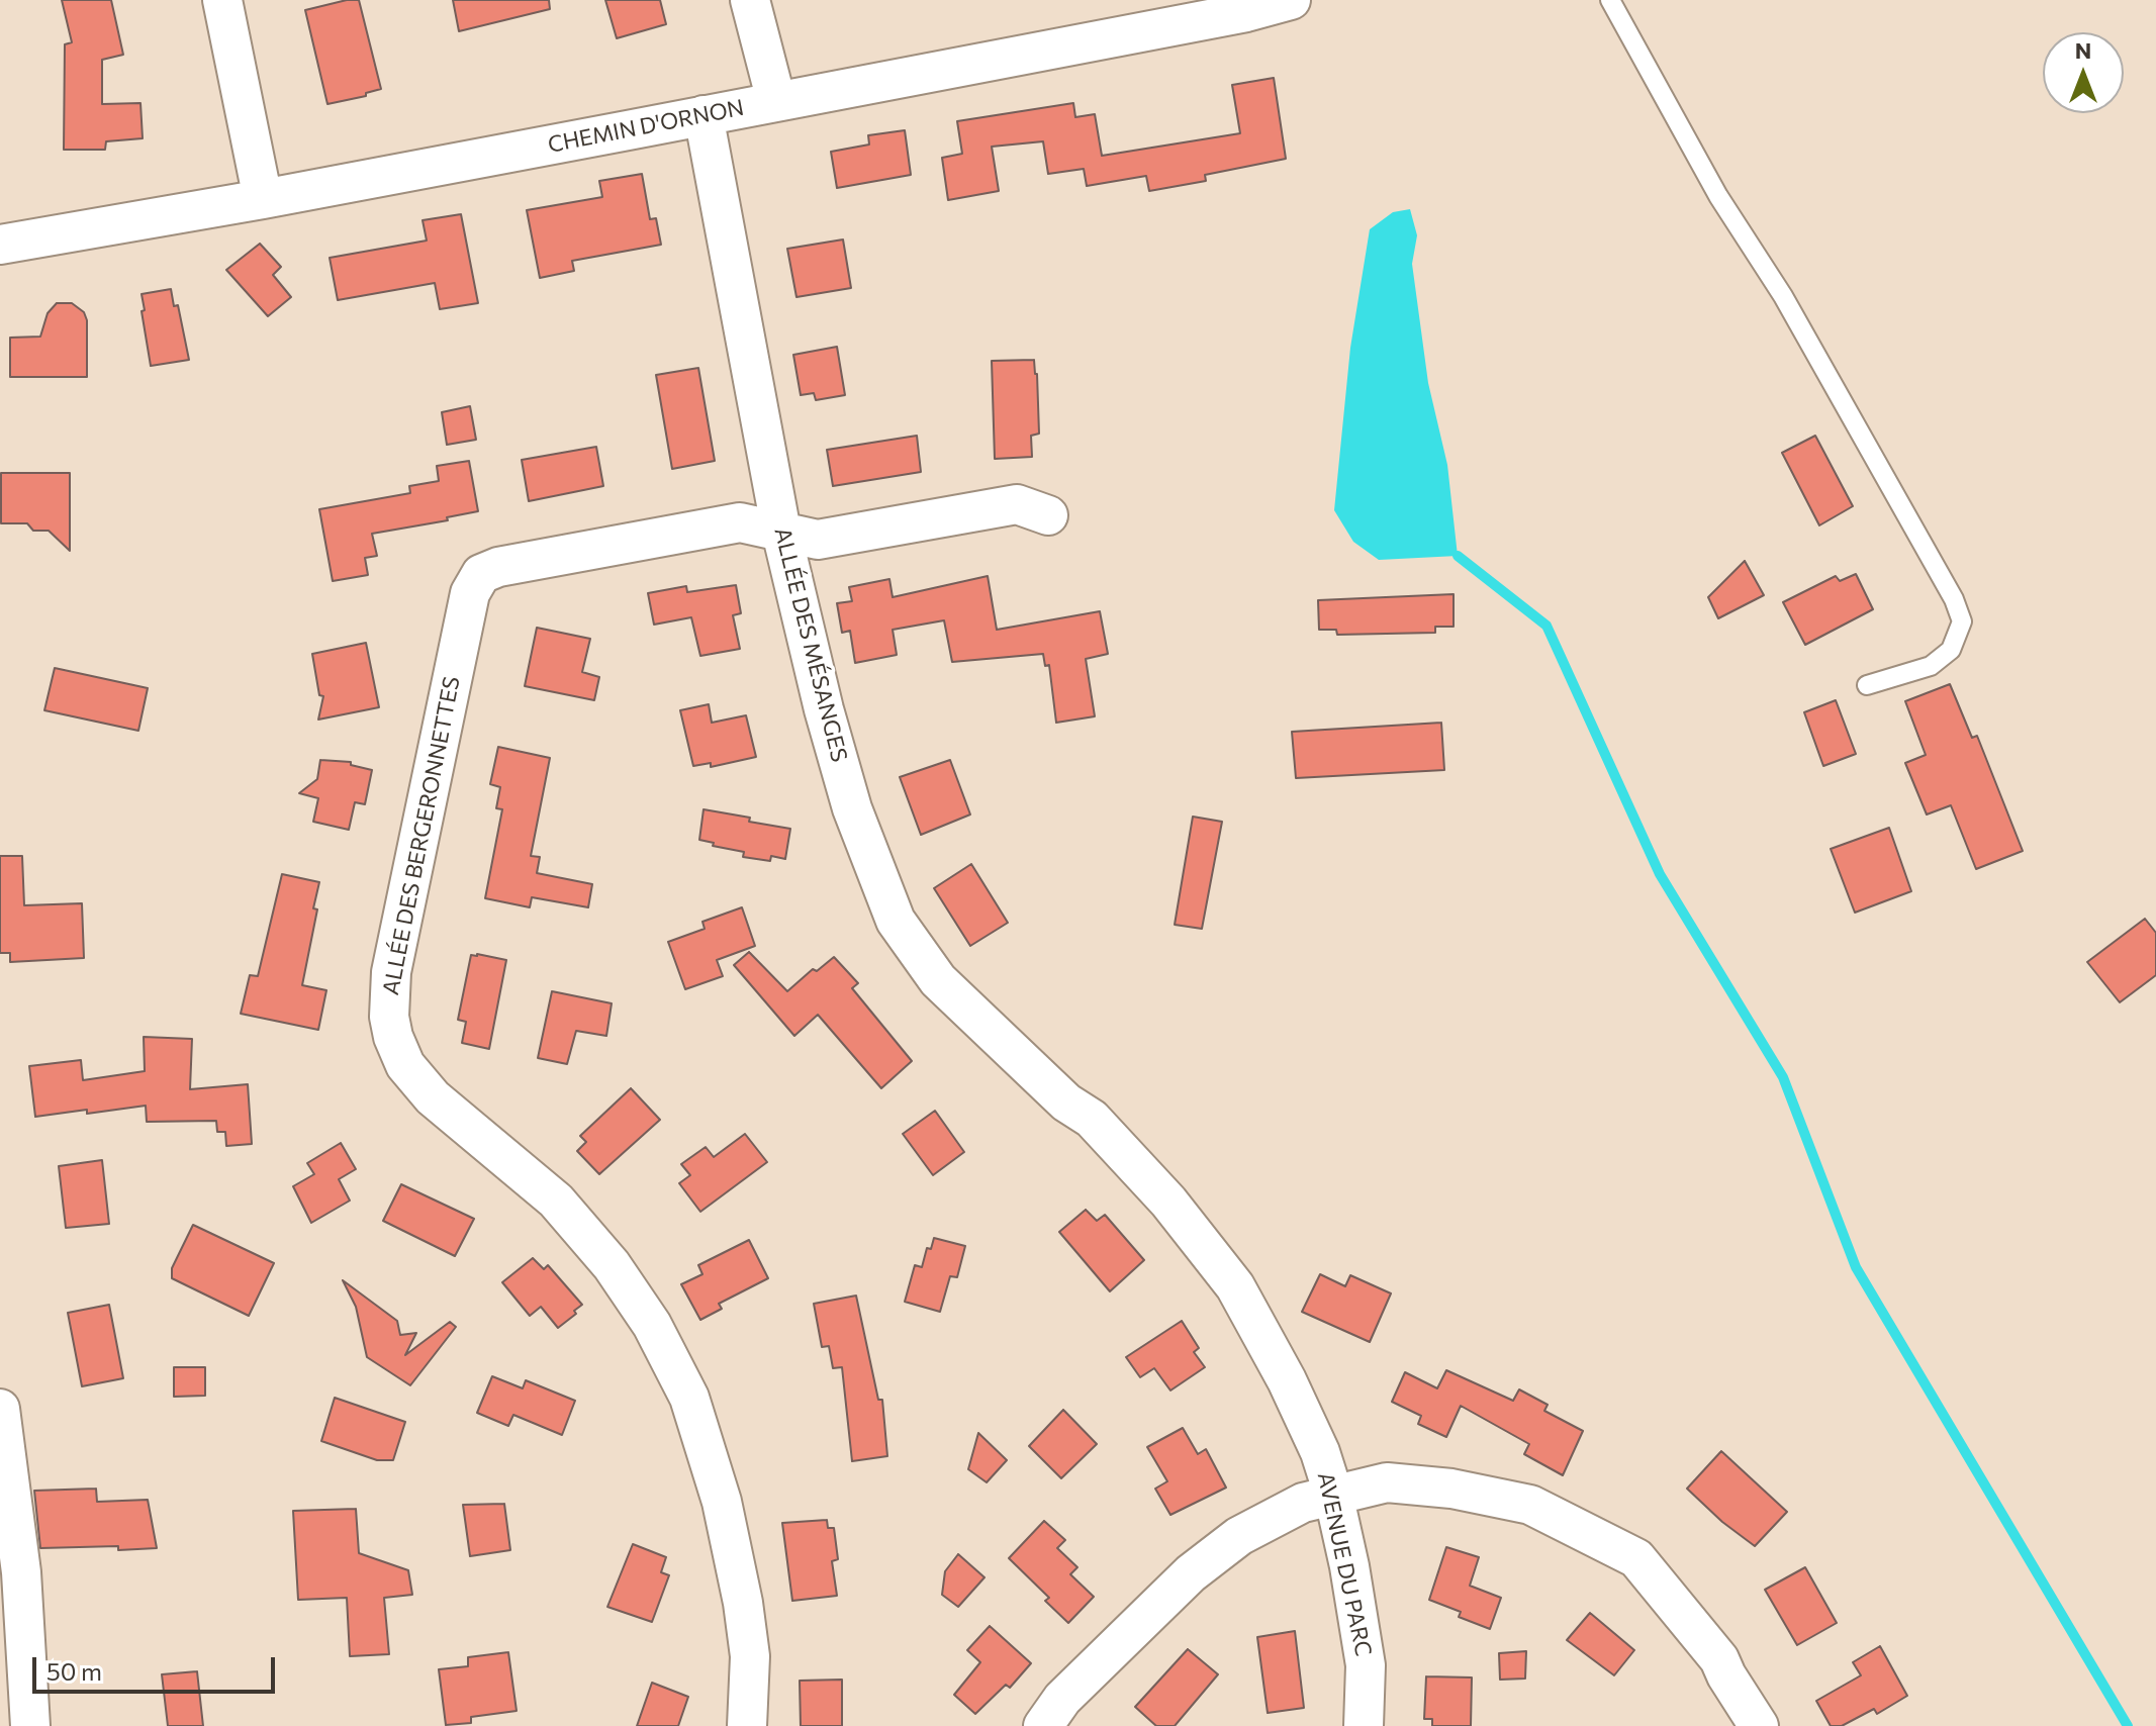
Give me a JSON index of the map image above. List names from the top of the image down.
{
  "streets": {
    "street": [
      "CHEMIN D'ORNON",
      "ALLÉE DES MÉSANGES",
      "ALLÉE DES BERGERONNETTES",
      "AVENUE DU PARC"
    ]
  },
  "crossings": [
    ["CHEMIN D'ORNON", "ALLÉE DES MÉSANGES"],
    ["ALLÉE DES MÉSANGES", "ALLÉE DES BERGERONNETTES"],
    ["ALLÉE DES MÉSANGES", "AVENUE DU PARC"]
  ],
  "scale_bar": "50 m",
  "north": "top"
}
